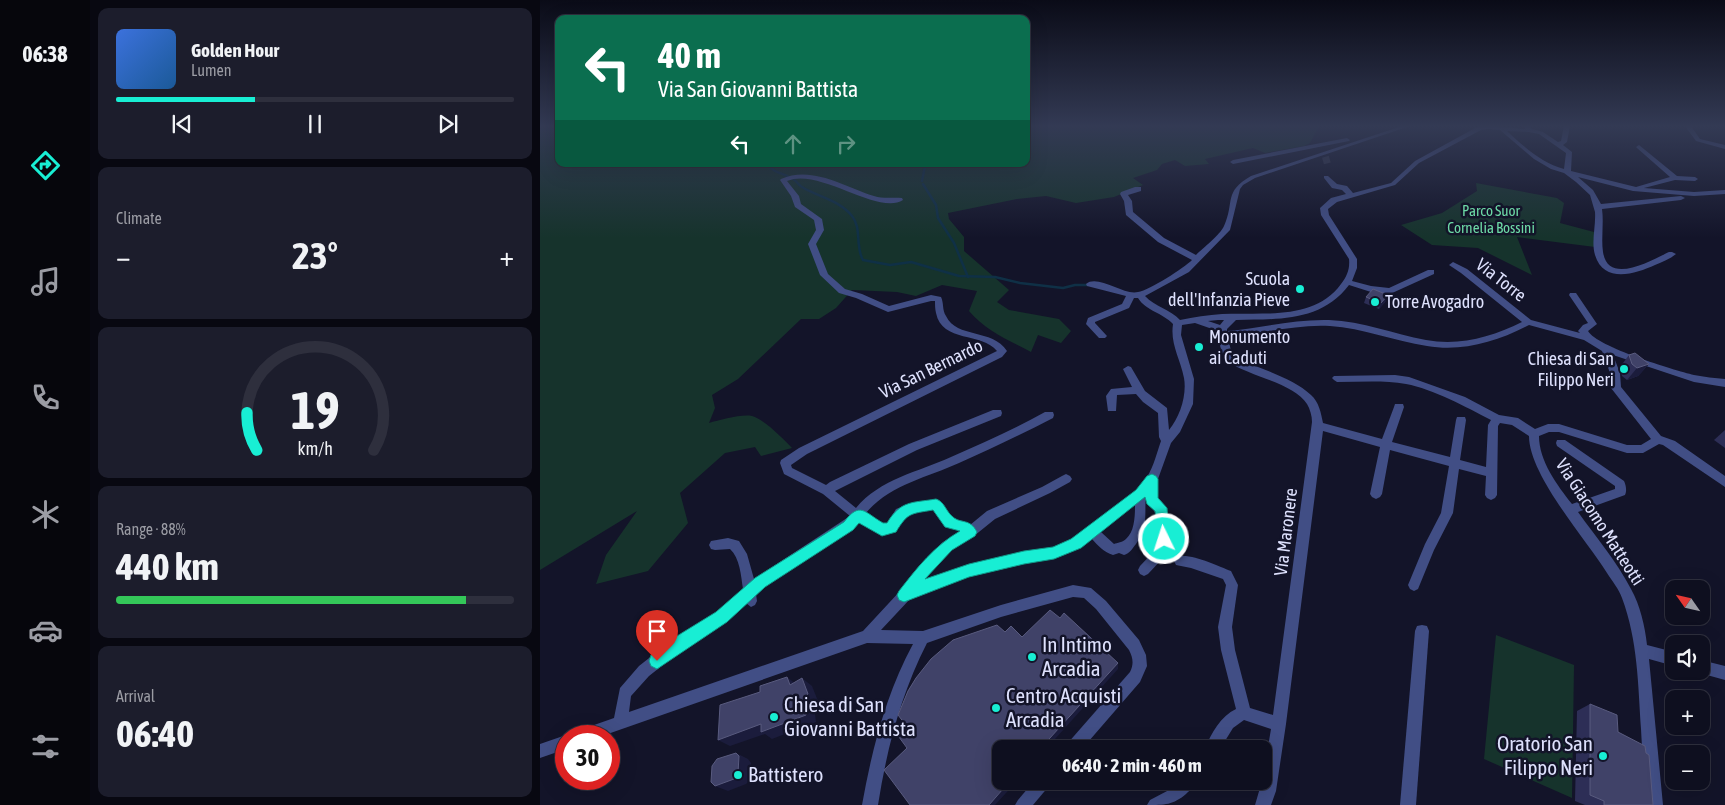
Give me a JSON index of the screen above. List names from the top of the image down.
{
  "streets": {
    "street": [
      "Via Torre",
      "Via San Bernardo",
      "Via Giacomo Matteotti",
      "Via Maronere"
    ]
  },
  "parks": ["Parco Suor Cornelia Bossini"],
  "places": [
    "Scuola dell'Infanzia Pieve",
    "Torre Avogadro",
    "Monumento ai Caduti",
    "Chiesa di San Filippo Neri",
    "In Intimo Arcadia",
    "Centro Acquisti Arcadia",
    "Chiesa di San Giovanni Battista",
    "Oratorio San Filippo Neri",
    "Battistero"
  ],
  "north": "top left",
  "page": {
    "tabs": "06:38",
    "turn": ["40 m", "Via San Giovanni Battista"],
    "song": ["Golden Hour", "Lumen"],
    "tile": [
      "Climate",
      ["Range · 88%", "440 km"],
      ["Arrival", "06:40"]
    ],
    "heat": ["−", "23°", "+"],
    "map_buttons": ["+", "−"],
    "limit": "30",
    "trip": "06:40 · 2 min · 460 m",
    "gauge": ["19", "km/h"]
  }
}
